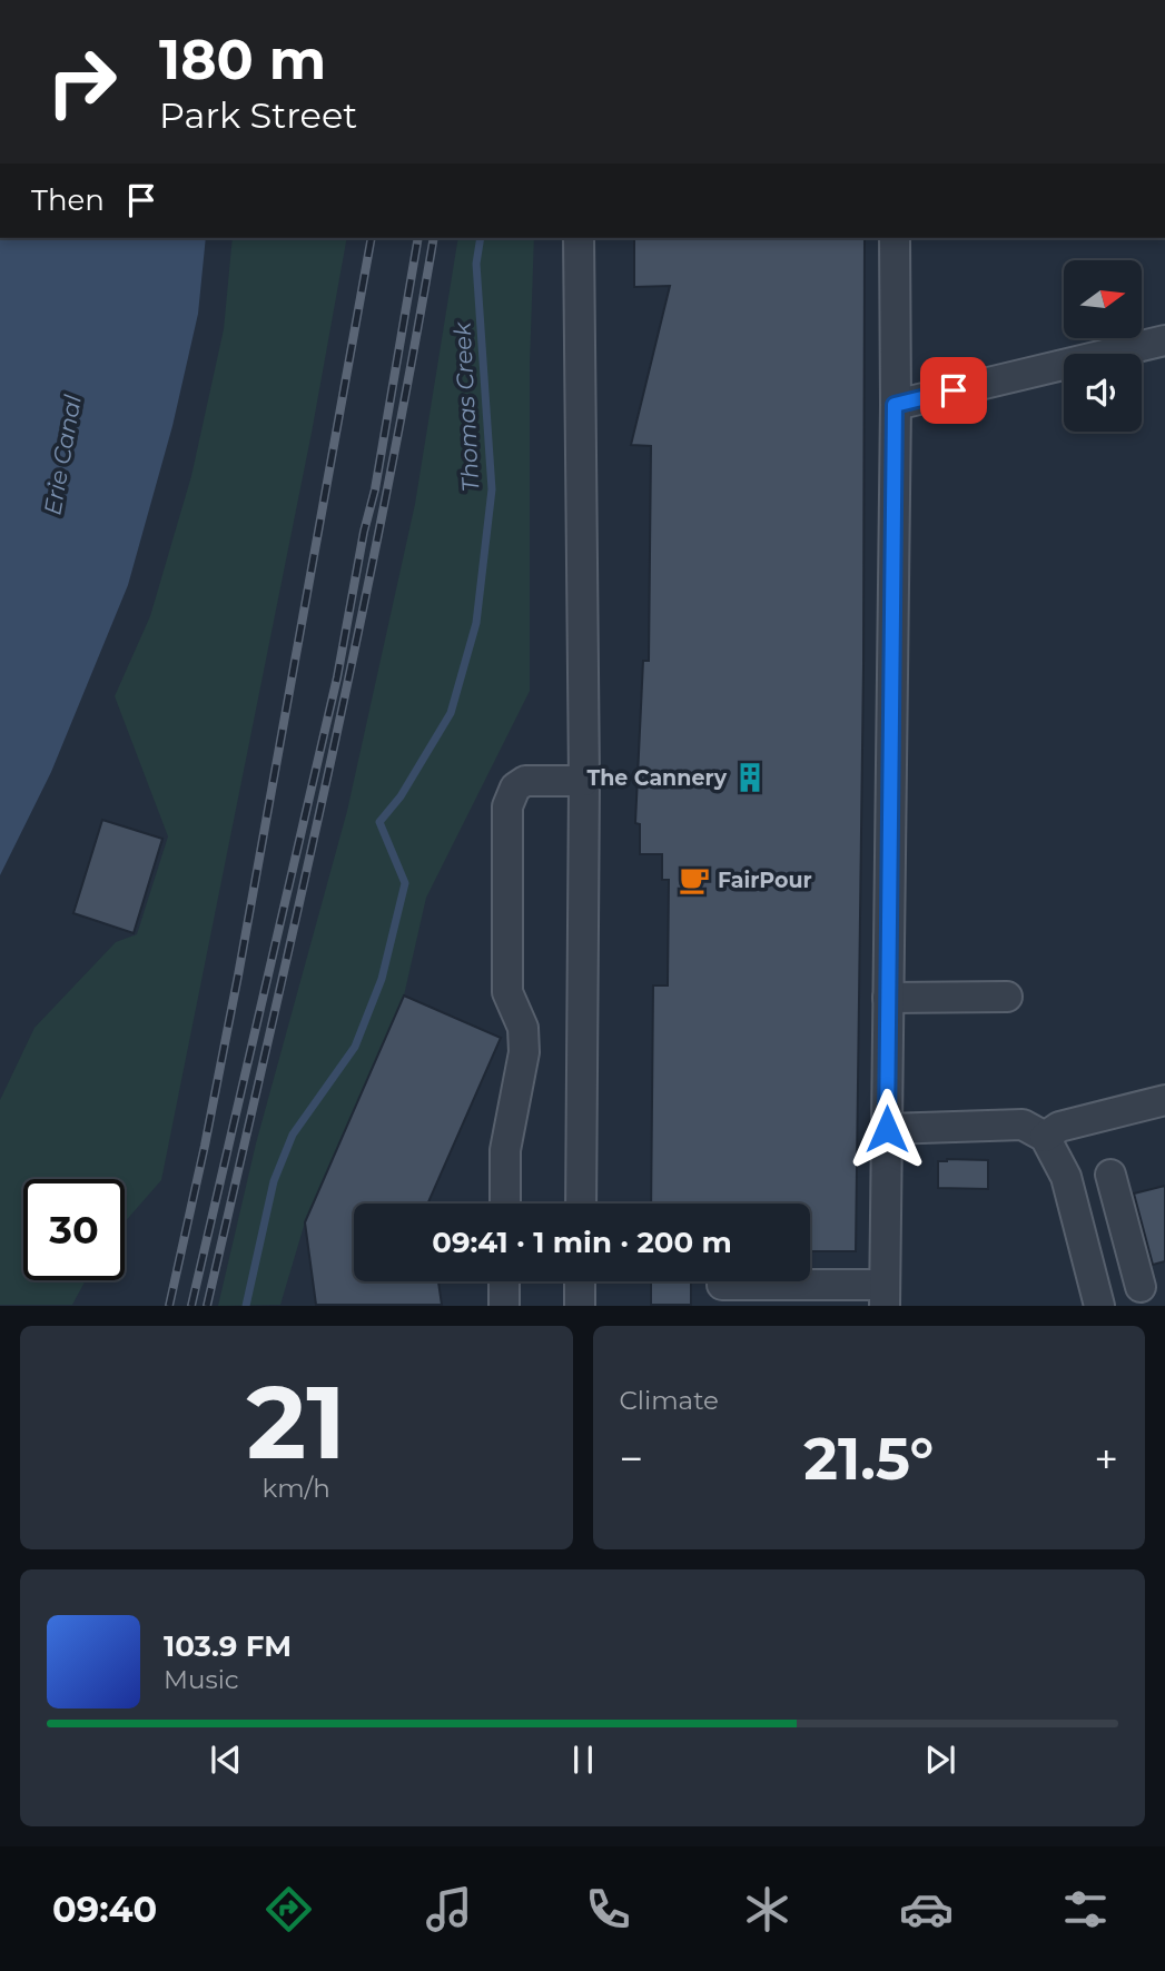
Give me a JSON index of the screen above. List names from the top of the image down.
{
  "water": ["Thomas Creek", "Erie Canal"],
  "places": {
    "building": ["The Cannery"],
    "cafe": ["FairPour"]
  },
  "north": "right",
  "page": {
    "turn": ["180 m", "Park Street"],
    "then": "Then",
    "limit": "30",
    "trip": "09:41 · 1 min · 200 m",
    "tile": [
      ["21", "km/h"],
      "Climate"
    ],
    "heat": ["−", "21.5°", "+"],
    "song": ["103.9 FM", "Music"],
    "tabs": "09:40"
  }
}
